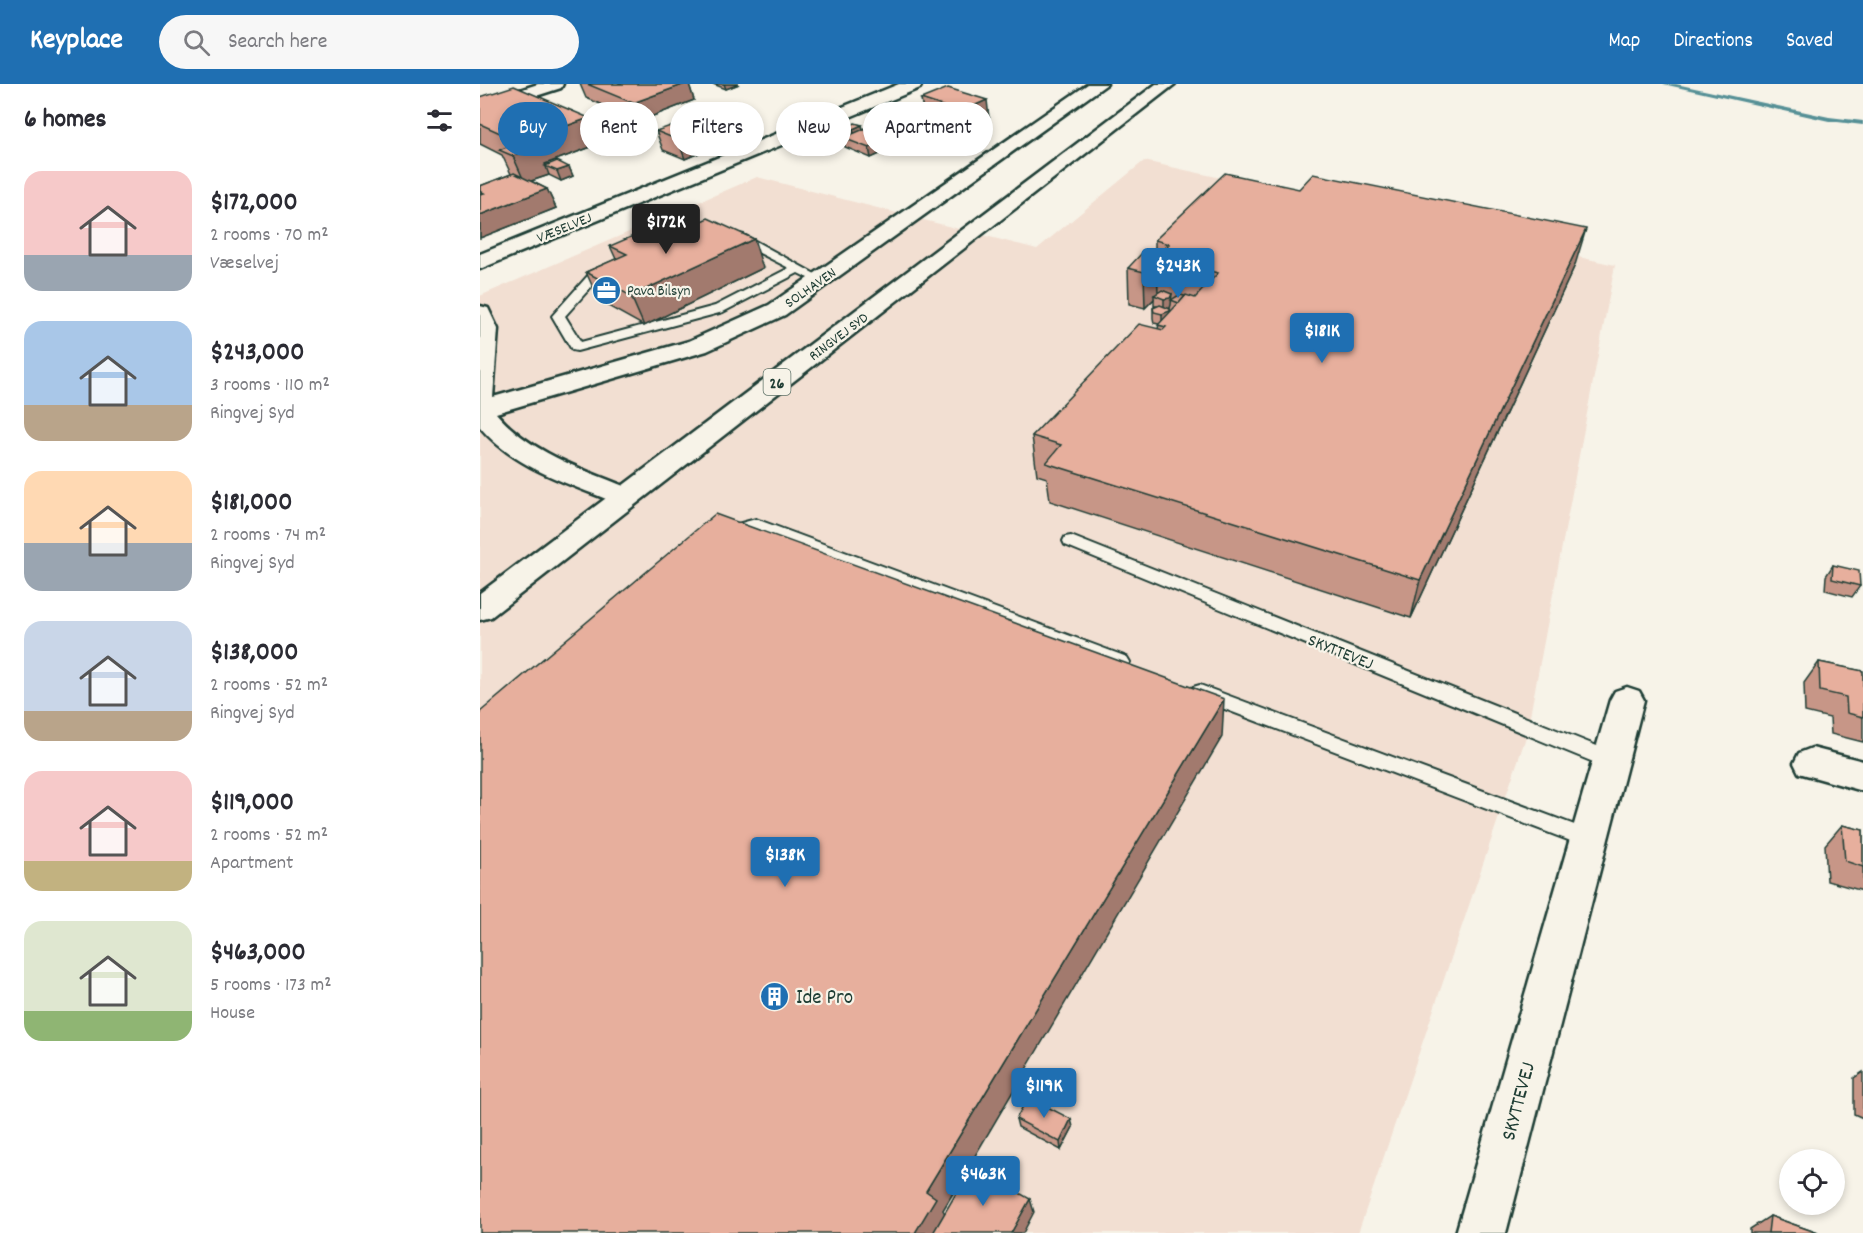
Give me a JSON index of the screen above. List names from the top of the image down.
{
  "streets": {
    "street": [
      "VÆSELVEJ",
      "SOLHAVEN",
      "RINGVEJ SYD",
      "26",
      "SKYTTEVEJ"
    ]
  },
  "places": {
    "office": ["Pava Bilsyn"],
    "building": ["Ide Pro"]
  },
  "page": {
    "header": "Keyplace",
    "search": "Search here",
    "nav": ["Map", "Directions", "Saved"],
    "heading": "6 homes",
    "chip": [
      "Buy",
      "Rent",
      "Filters",
      "New",
      "Apartment"
    ],
    "list": [
      {
        "name": "$172,000",
        "note": "2 rooms · 70 m² · Væselvej"
      },
      {
        "name": "$243,000",
        "note": "3 rooms · 110 m² · Ringvej Syd"
      },
      {
        "name": "$181,000",
        "note": "2 rooms · 74 m² · Ringvej Syd"
      },
      {
        "name": "$138,000",
        "note": "2 rooms · 52 m² · Ringvej Syd"
      },
      {
        "name": "$119,000",
        "note": "2 rooms · 52 m² · Apartment"
      },
      {
        "name": "$463,000",
        "note": "5 rooms · 173 m² · House"
      }
    ],
    "price": [
      "$172K",
      "$243K",
      "$181K",
      "$138K",
      "$119K",
      "$463K"
    ]
  }
}
